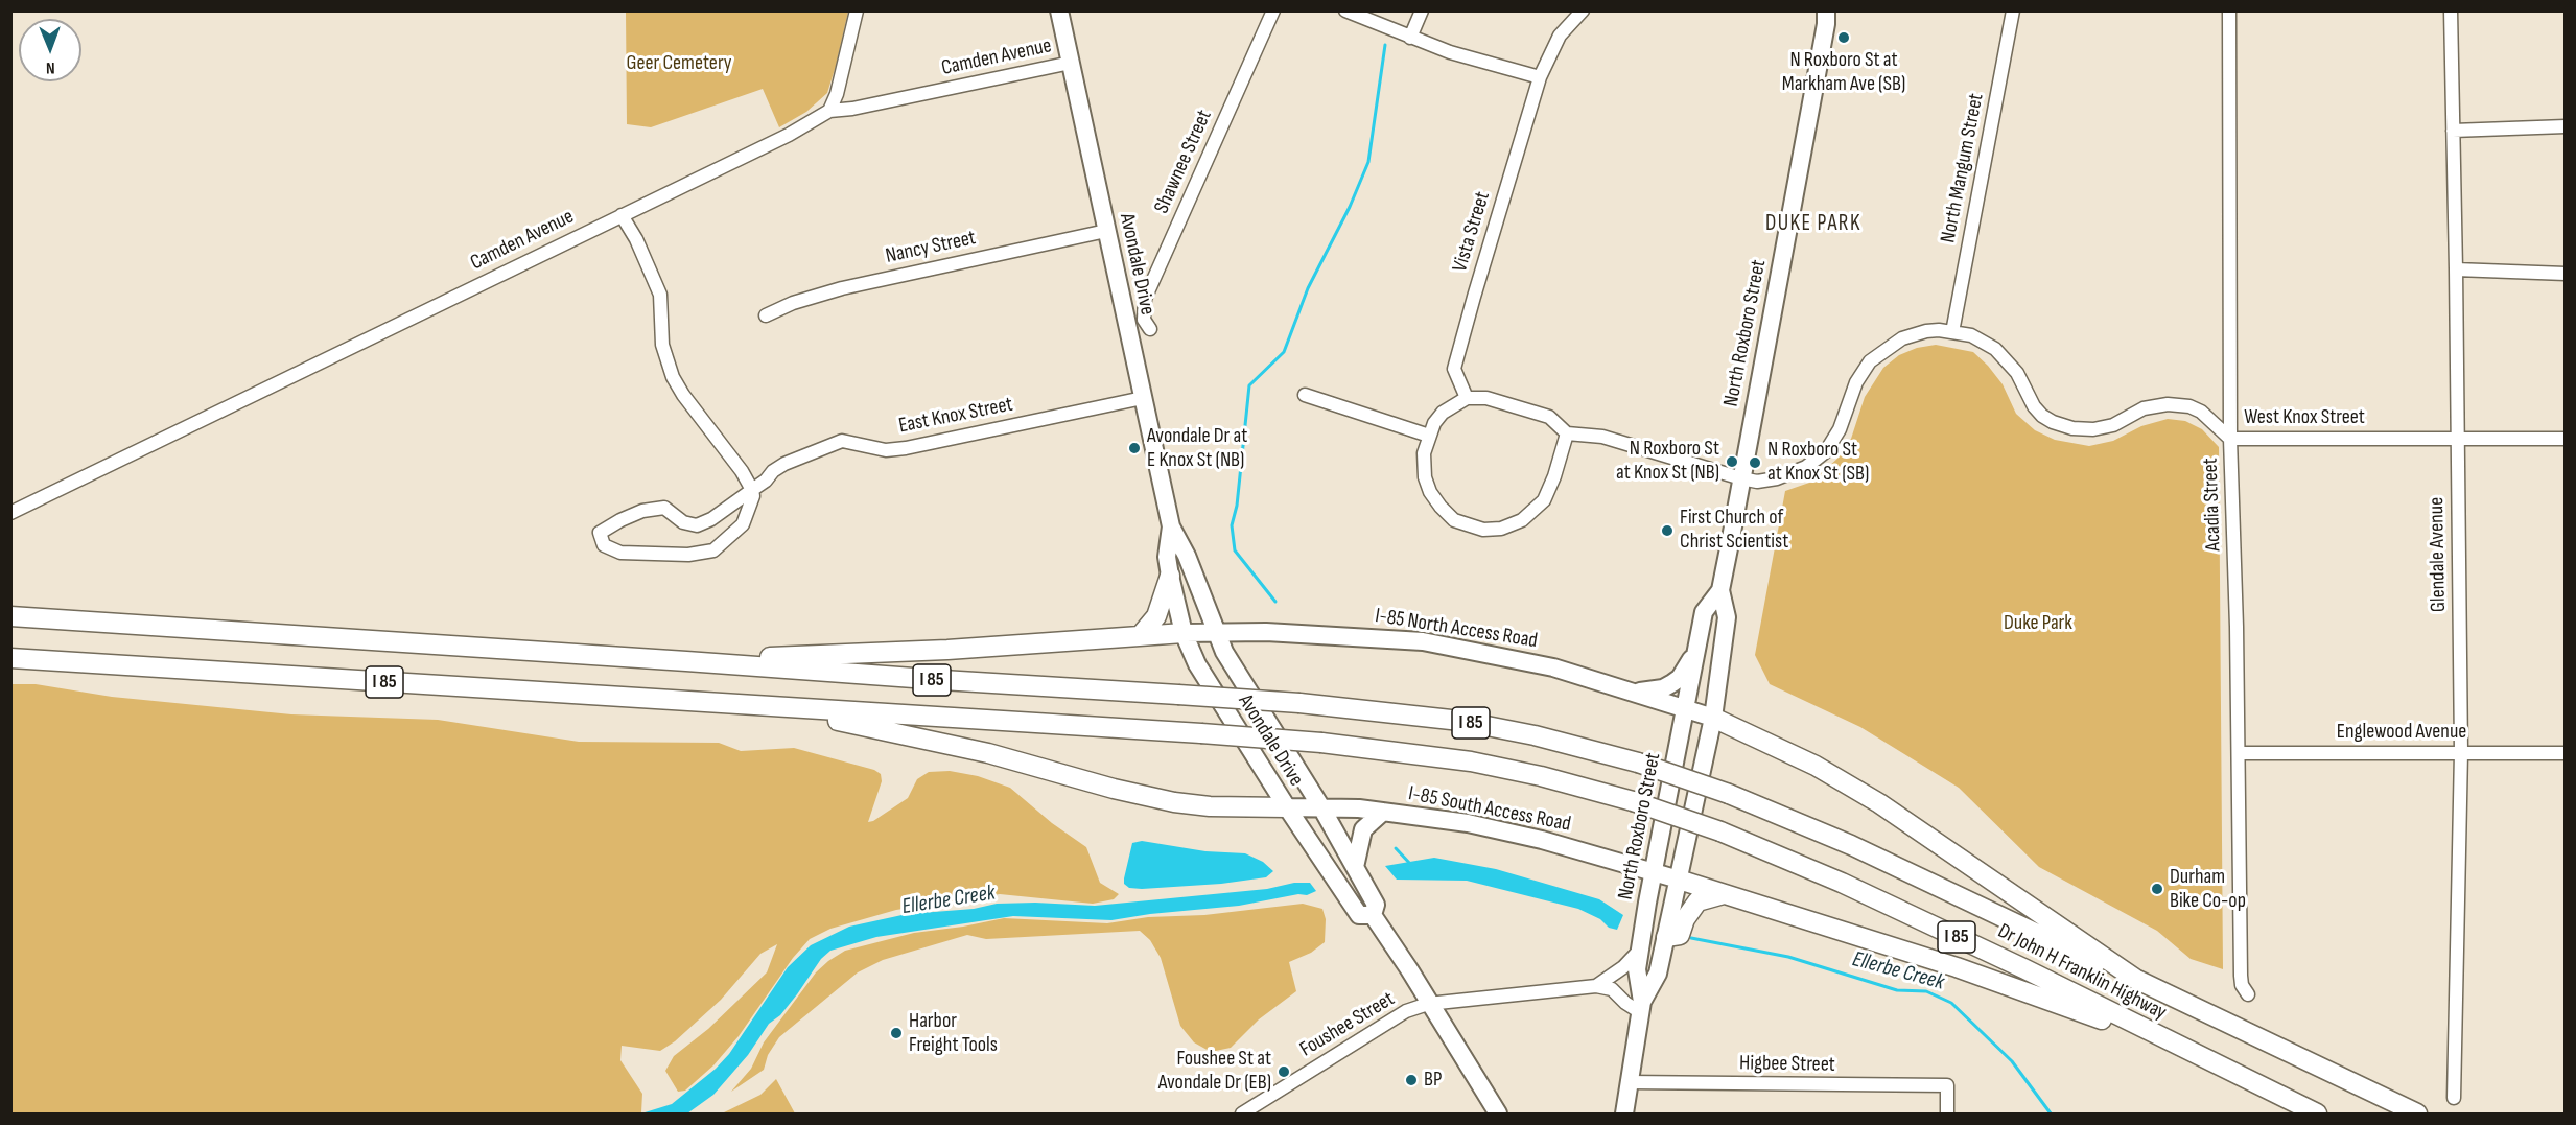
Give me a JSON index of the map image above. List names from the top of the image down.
{
  "streets": {
    "highway": ["I 85", "Dr John H Franklin Highway"],
    "main road": [
      "Avondale Drive",
      "North Roxboro Street",
      "I-85 North Access Road",
      "I-85 South Access Road"
    ],
    "street": [
      "Camden Avenue",
      "Shawnee Street",
      "North Mangum Street",
      "Vista Street",
      "Nancy Street",
      "East Knox Street",
      "West Knox Street",
      "Acadia Street",
      "Glendale Avenue",
      "Englewood Avenue",
      "Foushee Street",
      "Higbee Street"
    ]
  },
  "crossings": [
    ["Camden Avenue", "Avondale Drive"],
    ["North Mangum Street", "West Knox Street"],
    ["Nancy Street", "Avondale Drive"],
    ["Avondale Drive", "East Knox Street"],
    ["Avondale Drive", "I-85 North Access Road"],
    ["Avondale Drive", "I-85 South Access Road"],
    ["Avondale Drive", "Foushee Street"],
    ["North Roxboro Street", "I-85 North Access Road"],
    ["North Roxboro Street", "I-85 South Access Road"],
    ["North Roxboro Street", "Foushee Street"],
    ["North Roxboro Street", "Higbee Street"],
    ["West Knox Street", "Acadia Street"],
    ["West Knox Street", "Glendale Avenue"],
    ["Acadia Street", "Englewood Avenue"],
    ["Glendale Avenue", "Englewood Avenue"],
    ["I 85", "Dr John H Franklin Highway"]
  ],
  "districts": ["DUKE PARK"],
  "water": ["Ellerbe Creek"],
  "parks": ["Geer Cemetery", "Duke Park"],
  "places": [
    "N Roxboro St at Markham Ave (SB)",
    "Avondale Dr at E Knox St (NB)",
    "N Roxboro St at Knox St (NB)",
    "N Roxboro St at Knox St (SB)",
    "First Church of Christ Scientist",
    "Durham Bike Co-op",
    "Harbor Freight Tools",
    "Foushee St at Avondale Dr (EB)",
    "BP"
  ],
  "north": "bottom"
}
